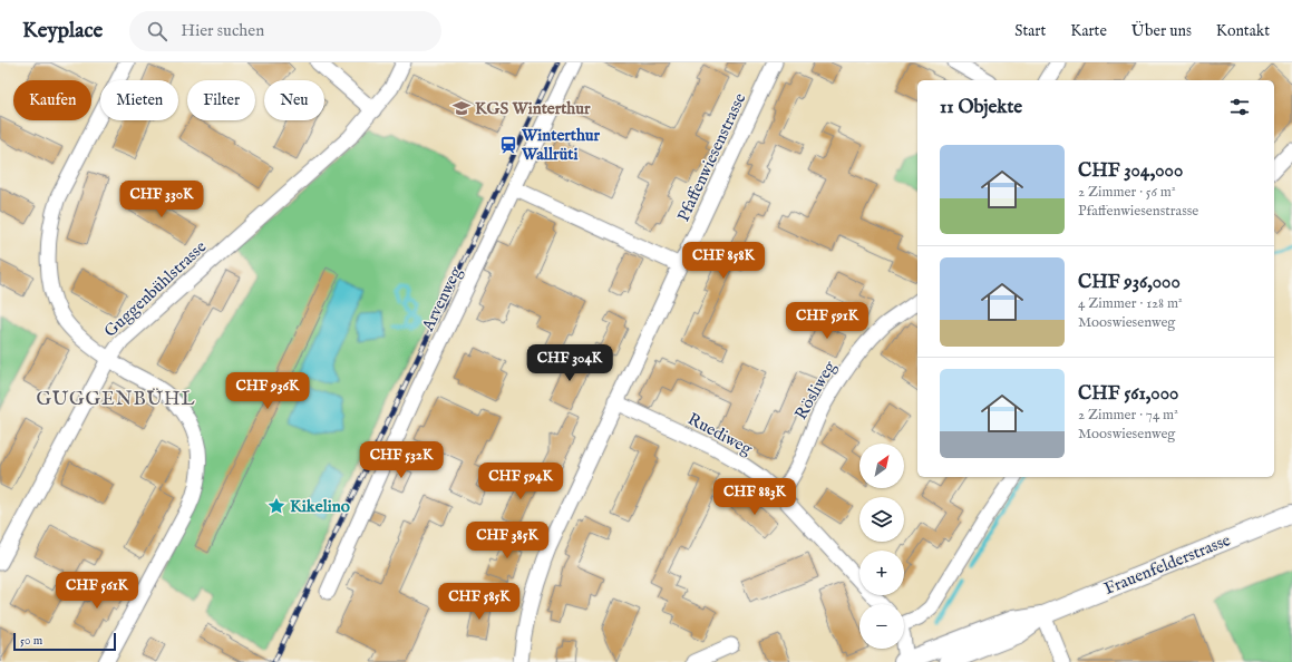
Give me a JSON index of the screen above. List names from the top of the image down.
{
  "streets": {
    "main road": ["Frauenfelderstrasse"],
    "street": [
      "Pfaffenwiesenstrasse",
      "Guggenbühlstrasse",
      "Arvenweg",
      "Rösliweg",
      "Ruediweg"
    ]
  },
  "crossings": [
    ["Pfaffenwiesenstrasse", "Ruediweg"],
    ["Rösliweg", "Ruediweg"]
  ],
  "districts": ["GUGGENBÜHL"],
  "places": {
    "school or university": ["KGS Winterthur"],
    "station": ["Winterthur Wallrüti"],
    "place": ["Kikelino"]
  },
  "scale_bar": "50 m",
  "north": "top right",
  "page": {
    "header": "Keyplace",
    "search": "Hier suchen",
    "nav": [
      "Start",
      "Karte",
      "Über uns",
      "Kontakt"
    ],
    "chip": [
      "Kaufen",
      "Mieten",
      "Filter",
      "Neu"
    ],
    "heading": "11 Objekte",
    "list": [
      {
        "name": "CHF 304,000",
        "note": "2 Zimmer · 56 m² · Pfaffenwiesenstrasse"
      },
      {
        "name": "CHF 936,000",
        "note": "4 Zimmer · 128 m² · Mooswiesenweg"
      },
      {
        "name": "CHF 561,000",
        "note": "2 Zimmer · 74 m² · Mooswiesenweg"
      }
    ],
    "price": [
      "CHF 330K",
      "CHF 858K",
      "CHF 591K",
      "CHF 304K",
      "CHF 936K",
      "CHF 532K",
      "CHF 594K",
      "CHF 883K",
      "CHF 385K",
      "CHF 561K",
      "CHF 585K"
    ],
    "map_buttons": ["+", "−"],
    "scale": "50 m"
  }
}
